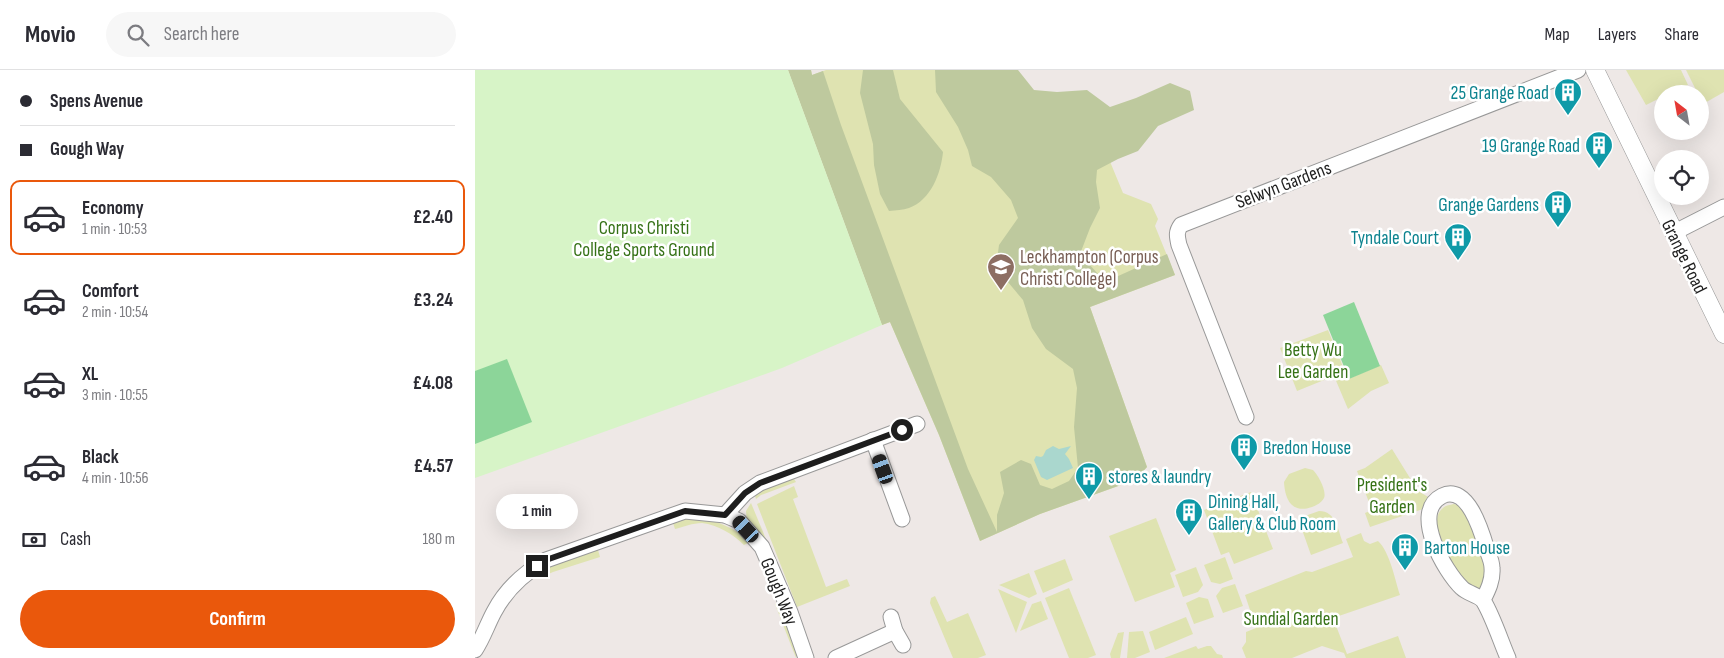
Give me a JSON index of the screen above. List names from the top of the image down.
{
  "streets": {
    "street": ["Selwyn Gardens", "Grange Road", "Gough Way"]
  },
  "parks": [
    "Corpus Christi College Sports Ground",
    "Betty Wu Lee Garden",
    "President's Garden",
    "Sundial Garden"
  ],
  "places": {
    "building": [
      "25 Grange Road",
      "19 Grange Road",
      "Grange Gardens",
      "Tyndale Court",
      "Bredon House",
      "stores & laundry",
      "Dining Hall, Gallery & Club Room",
      "Barton House"
    ],
    "school or university": ["Leckhampton (Corpus Christi College)"]
  },
  "north": "top left",
  "page": {
    "header": "Movio",
    "search": "Search here",
    "nav": ["Map", "Layers", "Share"],
    "banner": ["Spens Avenue", "Gough Way"],
    "list": [
      {
        "name": "Economy",
        "note": "1 min · 10:53",
        "value": "£2.40"
      },
      {
        "name": "Comfort",
        "note": "2 min · 10:54",
        "value": "£3.24"
      },
      {
        "name": "XL",
        "note": "3 min · 10:55",
        "value": "£4.08"
      },
      {
        "name": "Black",
        "note": "4 min · 10:56",
        "value": "£4.57"
      }
    ],
    "bubble": "1 min",
    "pay": ["Cash", "180 m"],
    "buttons": "Confirm"
  }
}
